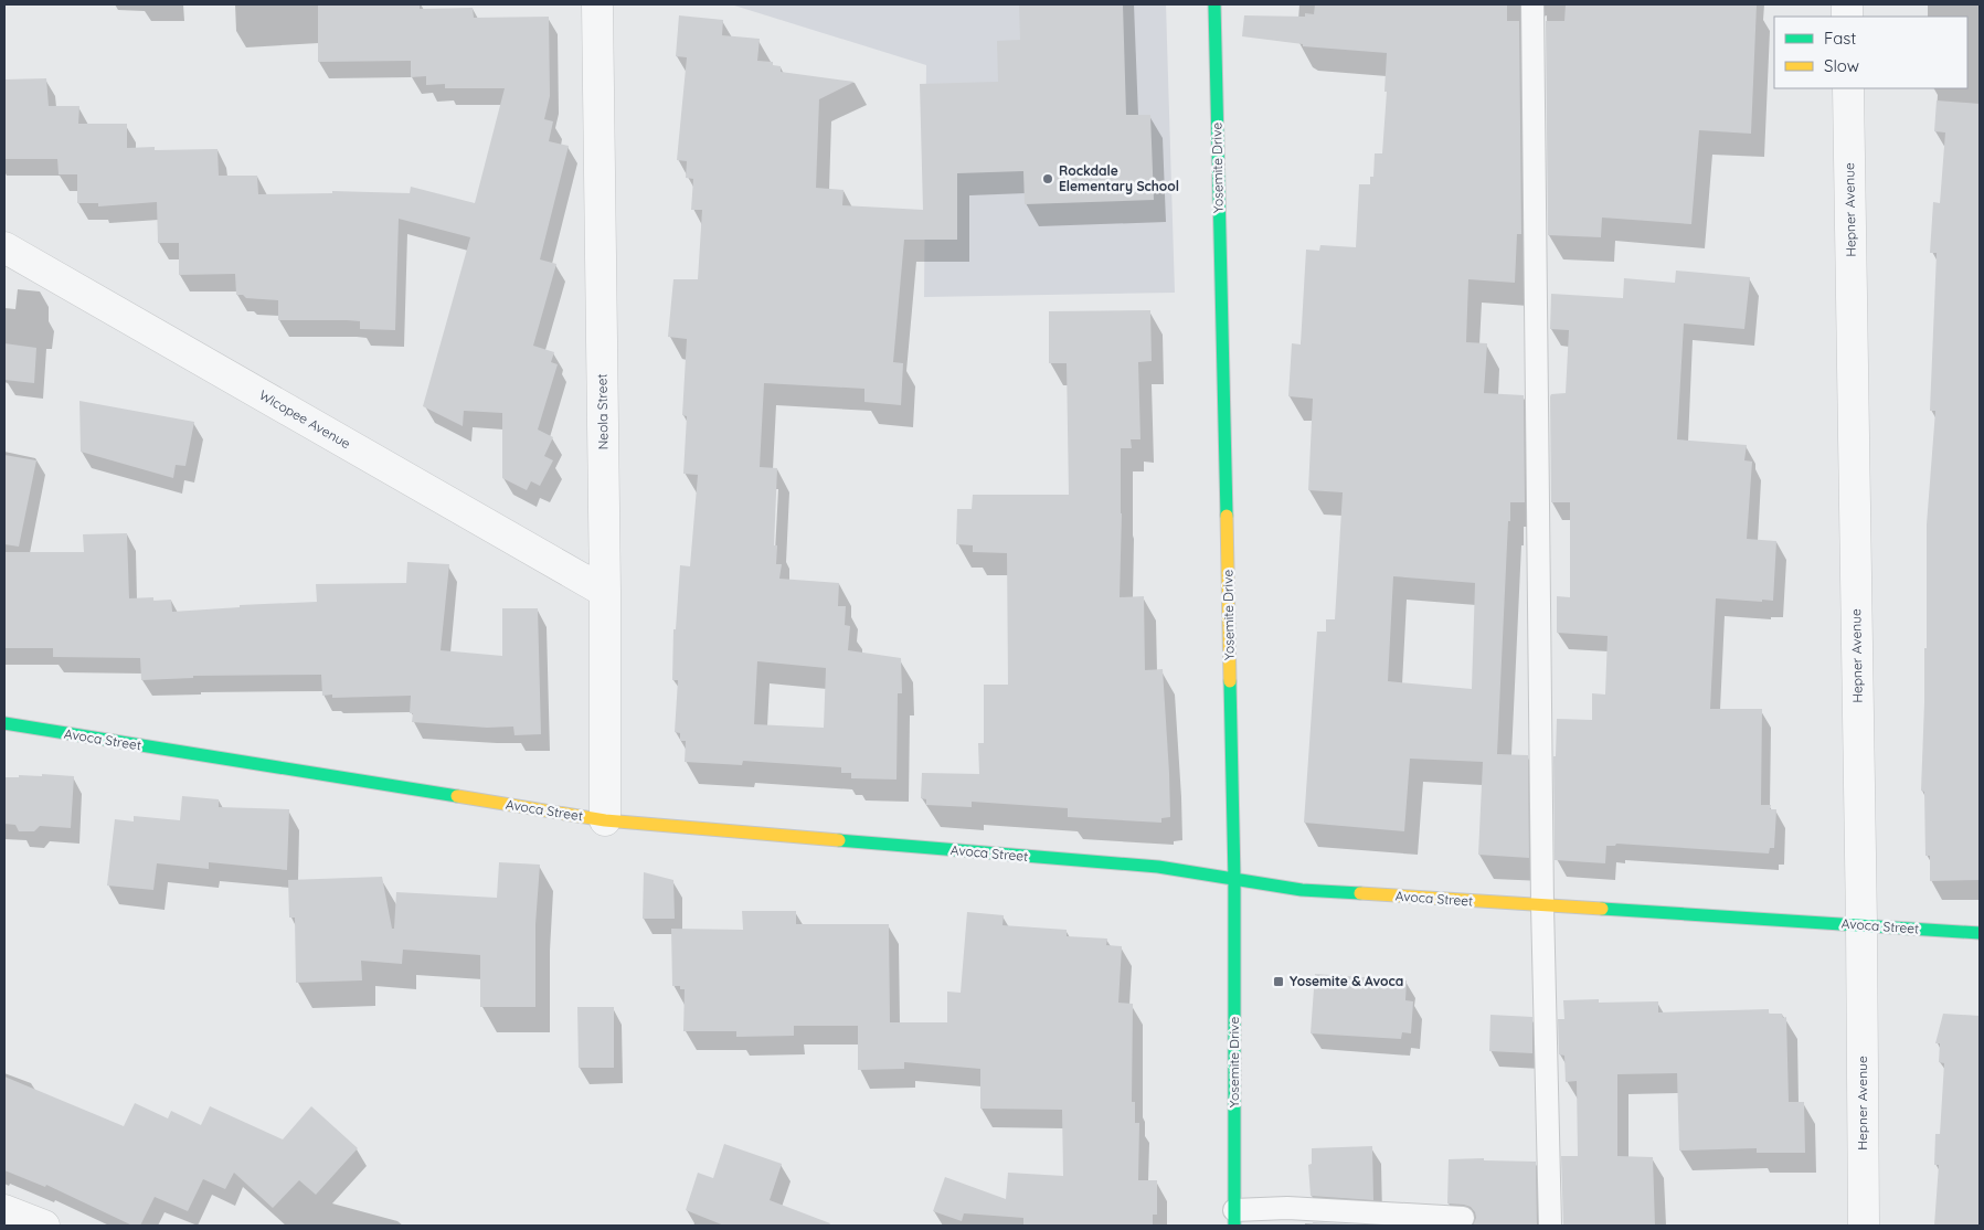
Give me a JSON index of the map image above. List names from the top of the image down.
{
  "streets": {
    "street": [
      "Yosemite Drive",
      "Hepner Avenue",
      "Neola Street",
      "Wicopee Avenue",
      "Avoca Street"
    ]
  },
  "crossings": [
    ["Yosemite Drive", "Avoca Street"],
    ["Hepner Avenue", "Avoca Street"],
    ["Neola Street", "Wicopee Avenue"],
    ["Neola Street", "Avoca Street"]
  ],
  "places": {
    "other": ["Rockdale Elementary School"],
    "transit": ["Yosemite & Avoca"]
  },
  "legend": ["Fast", "Slow"]
}
